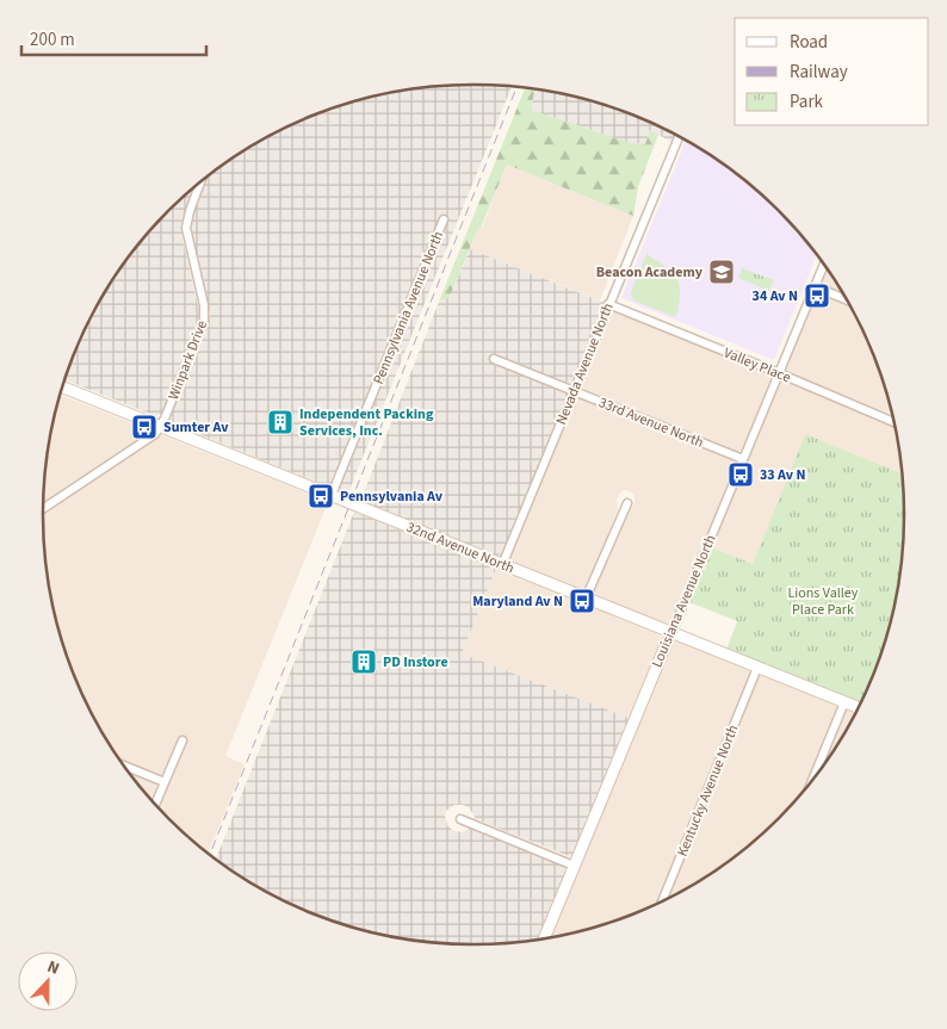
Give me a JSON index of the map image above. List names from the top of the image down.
{
  "streets": {
    "street": [
      "Pennsylvania Avenue North",
      "Winpark Drive",
      "Nevada Avenue North",
      "Valley Place",
      "33rd Avenue North",
      "32nd Avenue North",
      "Louisiana Avenue North",
      "Kentucky Avenue North"
    ]
  },
  "crossings": [
    ["Pennsylvania Avenue North", "32nd Avenue North"],
    ["Winpark Drive", "32nd Avenue North"],
    ["Nevada Avenue North", "Valley Place"],
    ["Nevada Avenue North", "33rd Avenue North"],
    ["Nevada Avenue North", "32nd Avenue North"],
    ["Valley Place", "Louisiana Avenue North"],
    ["33rd Avenue North", "Louisiana Avenue North"],
    ["32nd Avenue North", "Louisiana Avenue North"],
    ["32nd Avenue North", "Kentucky Avenue North"]
  ],
  "parks": ["Lions Valley Place Park"],
  "places": {
    "school or university": ["Beacon Academy"],
    "bus stop": [
      "34 Av N",
      "Sumter Av",
      "33 Av N",
      "Pennsylvania Av",
      "Maryland Av N"
    ],
    "building": ["Independent Packing Services, Inc.", "PD Instore"]
  },
  "legend": ["Road", "Railway", "Park"],
  "scale_bar": "200 m",
  "north": "top"
}
